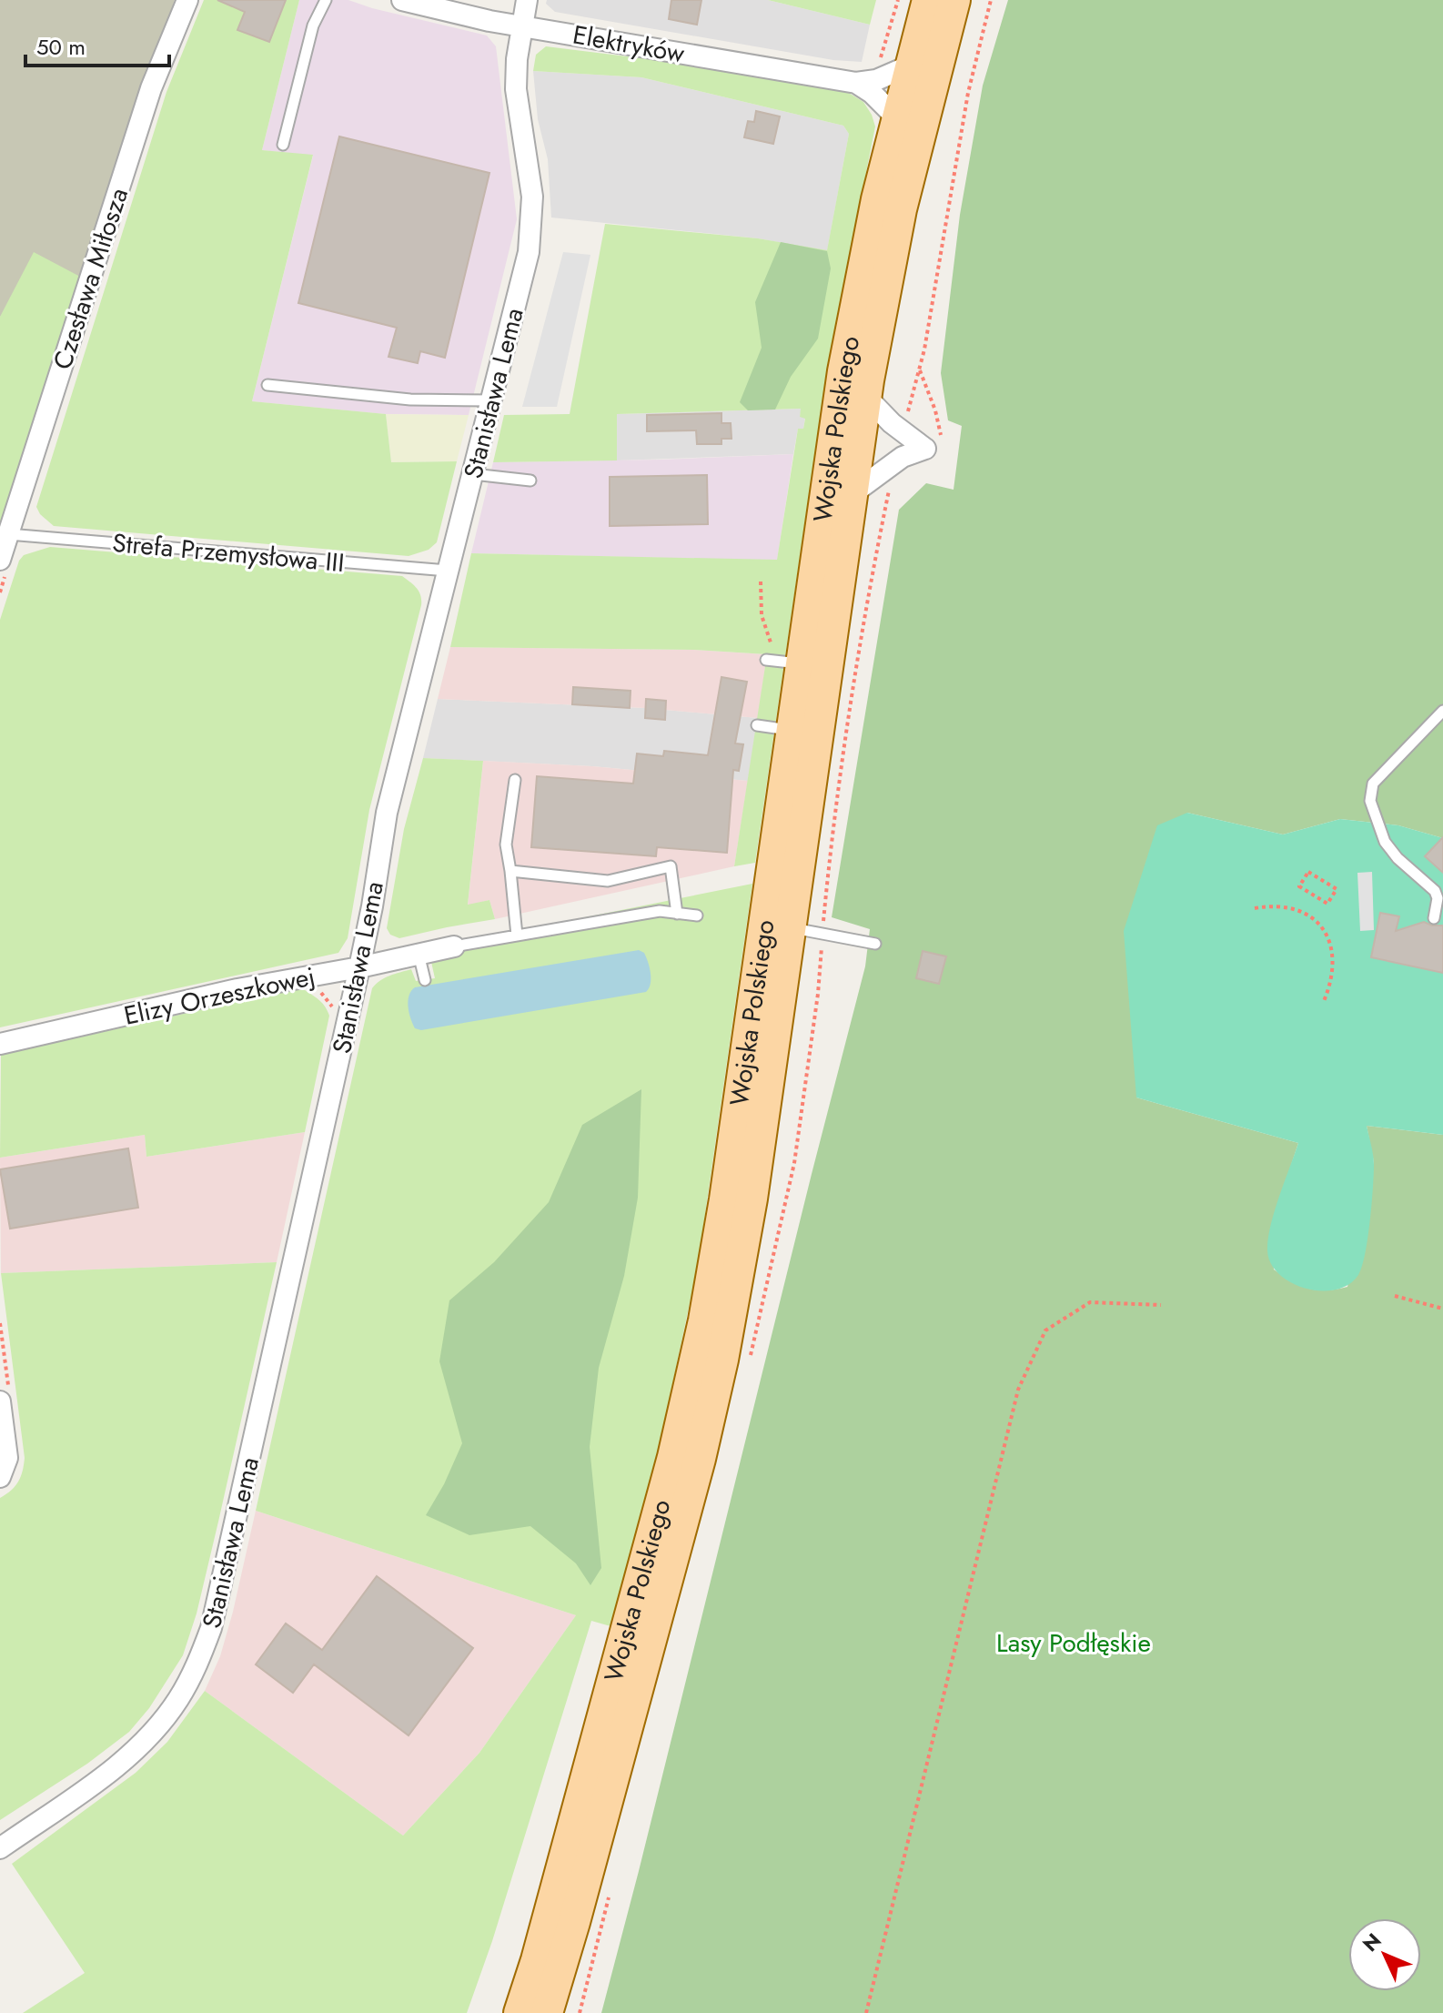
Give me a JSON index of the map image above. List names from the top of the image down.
{
  "streets": {
    "main road": ["Wojska Polskiego"],
    "street": [
      "Elektryków",
      "Czesława Miłosza",
      "Stanisława Lema",
      "Elizy Orzeszkowej"
    ],
    "lane": ["Strefa Przemysłowa III"]
  },
  "crossings": [
    ["Elektryków", "Stanisława Lema"],
    ["Elektryków", "Wojska Polskiego"],
    ["Czesława Miłosza", "Strefa Przemysłowa III"],
    ["Stanisława Lema", "Strefa Przemysłowa III"],
    ["Stanisława Lema", "Elizy Orzeszkowej"]
  ],
  "parks": ["Lasy Podłęskie"],
  "scale_bar": "50 m",
  "north": "top left"
}
